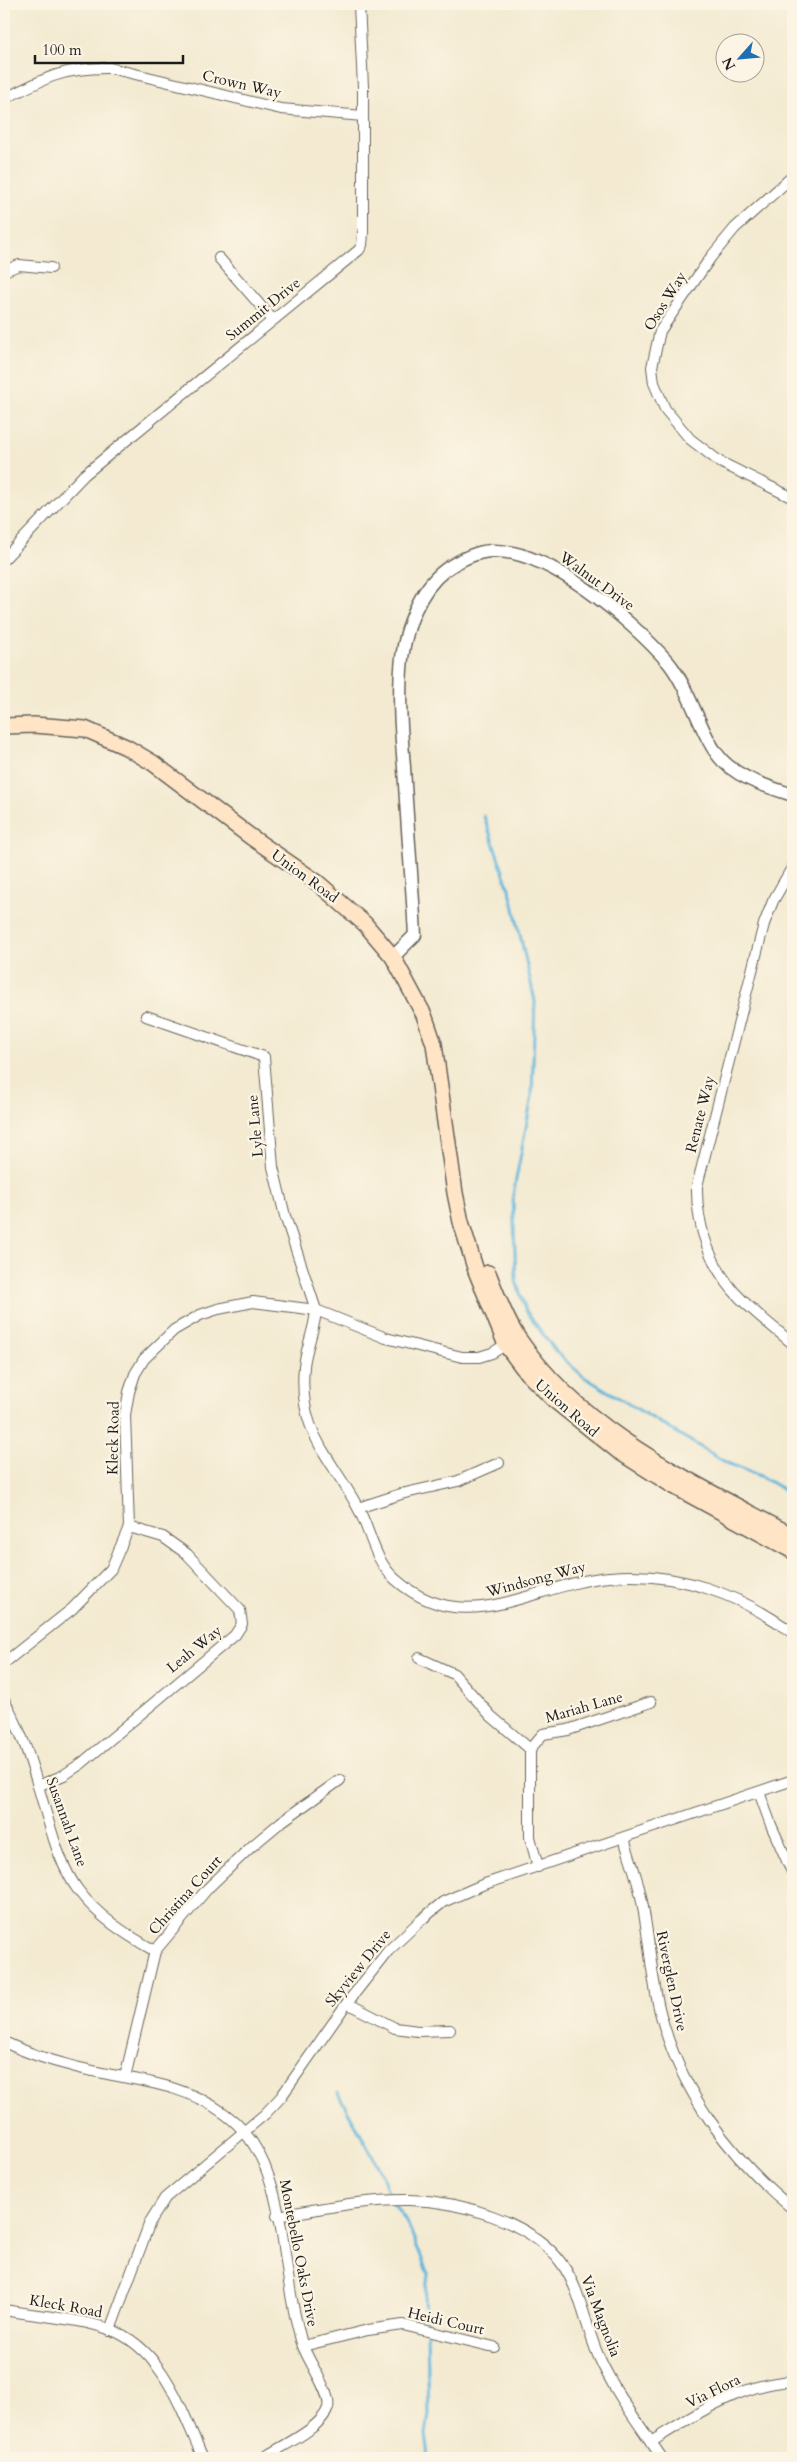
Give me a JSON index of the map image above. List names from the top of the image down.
{
  "streets": {
    "main road": ["Union Road"],
    "street": [
      "Crown Way",
      "Osos Way",
      "Summit Drive",
      "Walnut Drive",
      "Renate Way",
      "Lyle Lane",
      "Kleck Road",
      "Windsong Way",
      "Leah Way",
      "Mariah Lane",
      "Susannah Lane",
      "Christina Court",
      "Skyview Drive",
      "Riverglen Drive",
      "Montebello Oaks Drive",
      "Via Magnolia",
      "Heidi Court",
      "Via Flora"
    ]
  },
  "crossings": [
    ["Crown Way", "Summit Drive"],
    ["Walnut Drive", "Union Road"],
    ["Union Road", "Kleck Road"],
    ["Lyle Lane", "Kleck Road"],
    ["Lyle Lane", "Windsong Way"],
    ["Kleck Road", "Windsong Way"],
    ["Kleck Road", "Leah Way"],
    ["Kleck Road", "Skyview Drive"],
    ["Leah Way", "Susannah Lane"],
    ["Susannah Lane", "Christina Court"],
    ["Christina Court", "Montebello Oaks Drive"],
    ["Skyview Drive", "Riverglen Drive"],
    ["Skyview Drive", "Montebello Oaks Drive"],
    ["Montebello Oaks Drive", "Via Magnolia"],
    ["Montebello Oaks Drive", "Heidi Court"],
    ["Via Magnolia", "Via Flora"]
  ],
  "scale_bar": "100 m",
  "north": "bottom left"
}
